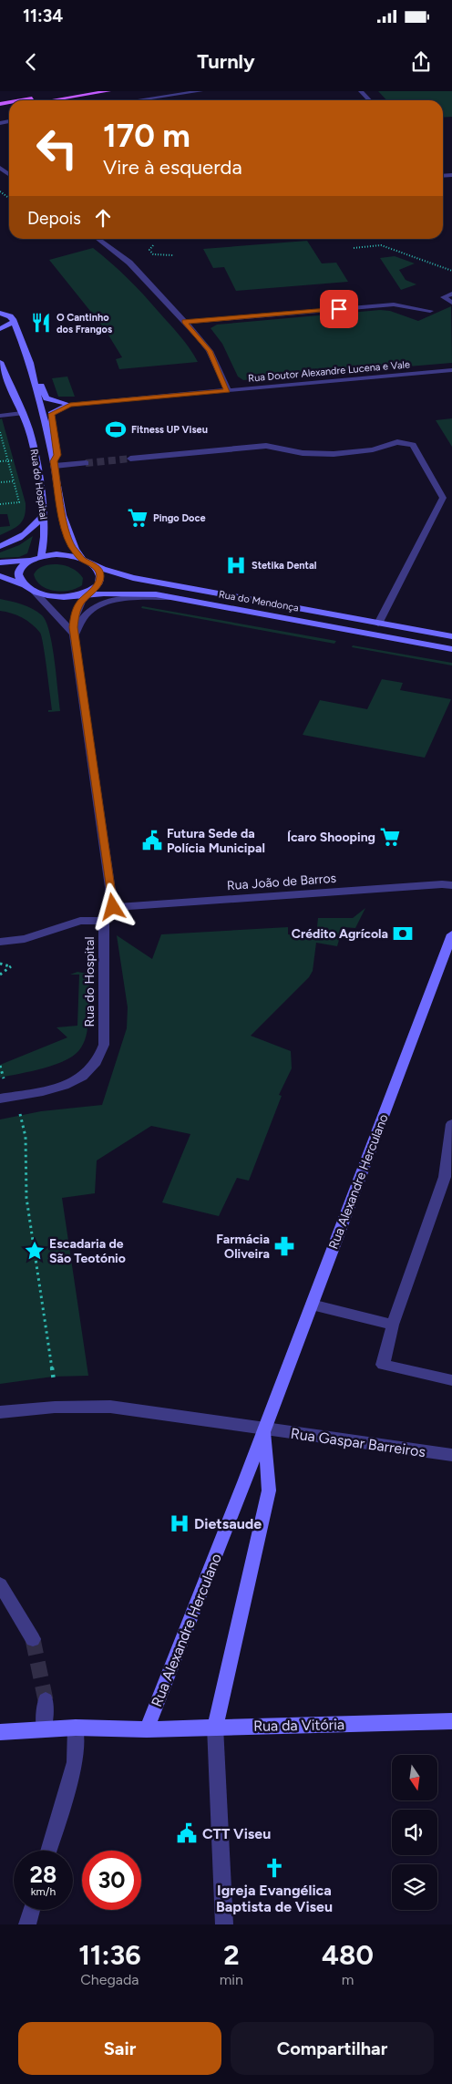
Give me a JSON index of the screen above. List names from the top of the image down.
{
  "streets": {
    "main road": [
      "Rua Doutor Alexandre Lucena e Vale",
      "Rua do Hospital",
      "Rua do Mendonça",
      "Rua Alexandre Herculano",
      "Rua da Vitória"
    ],
    "street": ["Rua João de Barros", "Rua Gaspar Barreiros"]
  },
  "crossings": [
    ["Rua Doutor Alexandre Lucena e Vale", "Rua do Hospital"],
    ["Rua do Hospital", "Rua do Mendonça"],
    ["Rua do Hospital", "Rua João de Barros"],
    ["Rua Alexandre Herculano", "Rua Gaspar Barreiros"],
    ["Rua Alexandre Herculano", "Rua da Vitória"]
  ],
  "places": {
    "restaurant": ["O Cantinho dos Frangos"],
    "sports": ["Fitness UP Viseu"],
    "supermarket": ["Pingo Doce", "Ícaro Shooping"],
    "hospital": ["Stetika Dental", "Dietsaude"],
    "public building": ["Futura Sede da Polícia Municipal", "CTT Viseu"],
    "bank": ["Crédito Agrícola"],
    "pharmacy": ["Farmácia Oliveira"],
    "place": ["Escadaria de São Teotónio"],
    "church": ["Igreja Evangélica Baptista de Viseu"]
  },
  "north": "bottom",
  "page": {
    "status": "11:34",
    "header": "Turnly",
    "turn": ["170 m", "Vire à esquerda"],
    "then": "Depois",
    "speed": "28 km/h",
    "limit": "30",
    "eta": [
      "11:36",
      "Chegada",
      "2",
      "min",
      "480",
      "m"
    ],
    "buttons": ["Sair", "Compartilhar"]
  }
}
